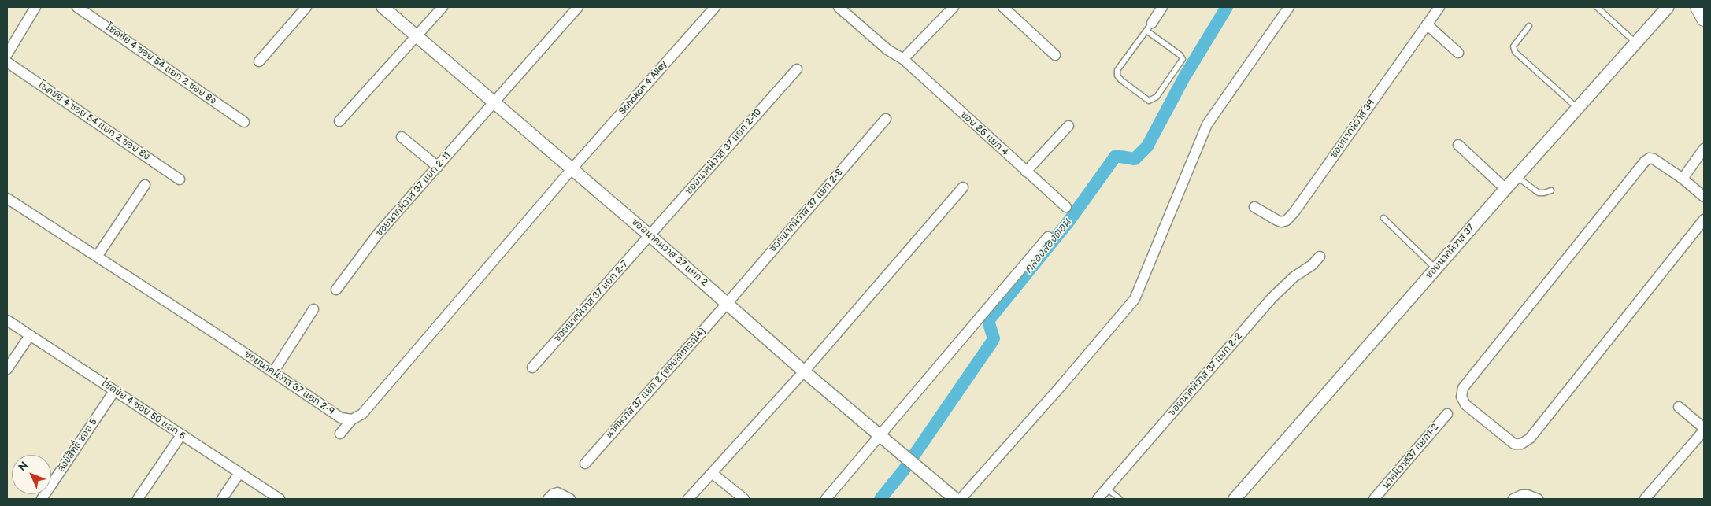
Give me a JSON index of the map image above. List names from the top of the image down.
{
  "streets": {
    "street": [
      "โชคชัย 4 ซอย 54 แยก 2 ซอย 8จ",
      "Sahakon 4 Alley",
      "โชคชัย 4 ซอย 54 แยก 2 ซอย 8ง",
      "ซอยนาคนิวาส 39",
      "ซอย 26 แยก 4",
      "ซอยนาคนิวาส 37 แยก 2-10",
      "ซอยนาคนิวาส 37 แยก 2-11",
      "ซอยนาคนิวาส 37 แยก 2-8",
      "ซอยนาคนิวาส 37",
      "ซอยนาคนวาส 37 แยก 2",
      "ซอยนาคนิวาส 37 แยก 2-7",
      "ซอยนาคนิวาส 37 แยก 2-2",
      "ซอยนาคนิวาส 37 แยก 2-9",
      "นาคนวาส 37 แยก 2 (ซอยสหกรณ์4)",
      "โชคชัย 4 ซอย 50 แยก 6",
      "สังข์สิทธิ์ ซอย 5",
      "นาคนิวาส37 แยก1-2"
    ]
  },
  "crossings": [
    ["Sahakon 4 Alley", "ซอยนาคนวาส 37 แยก 2"],
    ["ซอยนาคนิวาส 37 แยก 2-10", "ซอยนาคนวาส 37 แยก 2"],
    ["ซอยนาคนิวาส 37 แยก 2-10", "ซอยนาคนิวาส 37 แยก 2-7"],
    ["ซอยนาคนิวาส 37 แยก 2-11", "ซอยนาคนวาส 37 แยก 2"],
    ["ซอยนาคนิวาส 37 แยก 2-8", "ซอยนาคนวาส 37 แยก 2"],
    ["ซอยนาคนิวาส 37 แยก 2-8", "นาคนวาส 37 แยก 2 (ซอยสหกรณ์4)"],
    ["ซอยนาคนวาส 37 แยก 2", "ซอยนาคนิวาส 37 แยก 2-7"],
    ["ซอยนาคนวาส 37 แยก 2", "นาคนวาส 37 แยก 2 (ซอยสหกรณ์4)"],
    ["โชคชัย 4 ซอย 50 แยก 6", "สังข์สิทธิ์ ซอย 5"]
  ],
  "water": ["คลองสองตอน"],
  "north": "top left"
}
